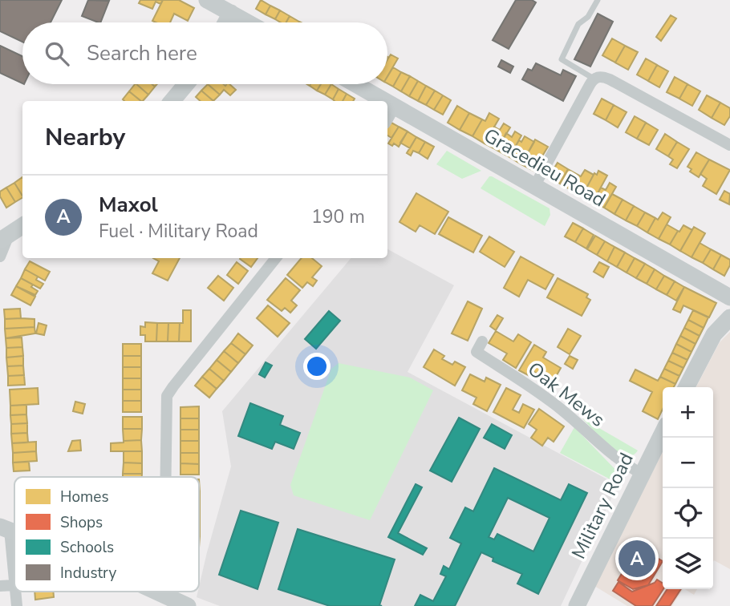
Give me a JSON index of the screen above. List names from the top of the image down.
{
  "streets": {
    "street": ["Gracedieu Road", "Oak Mews", "Military Road"]
  },
  "crossings": [
    ["Oak Mews", "Military Road"]
  ],
  "legend": [
    "Homes",
    "Shops",
    "Schools",
    "Industry"
  ],
  "page": {
    "search": "Search here",
    "heading": "Nearby",
    "list": [
      {
        "mark": "A",
        "name": "Maxol",
        "note": "Fuel · Military Road",
        "value": "190 m"
      }
    ],
    "map_buttons": ["+", "−"],
    "pins": "A"
  }
}
